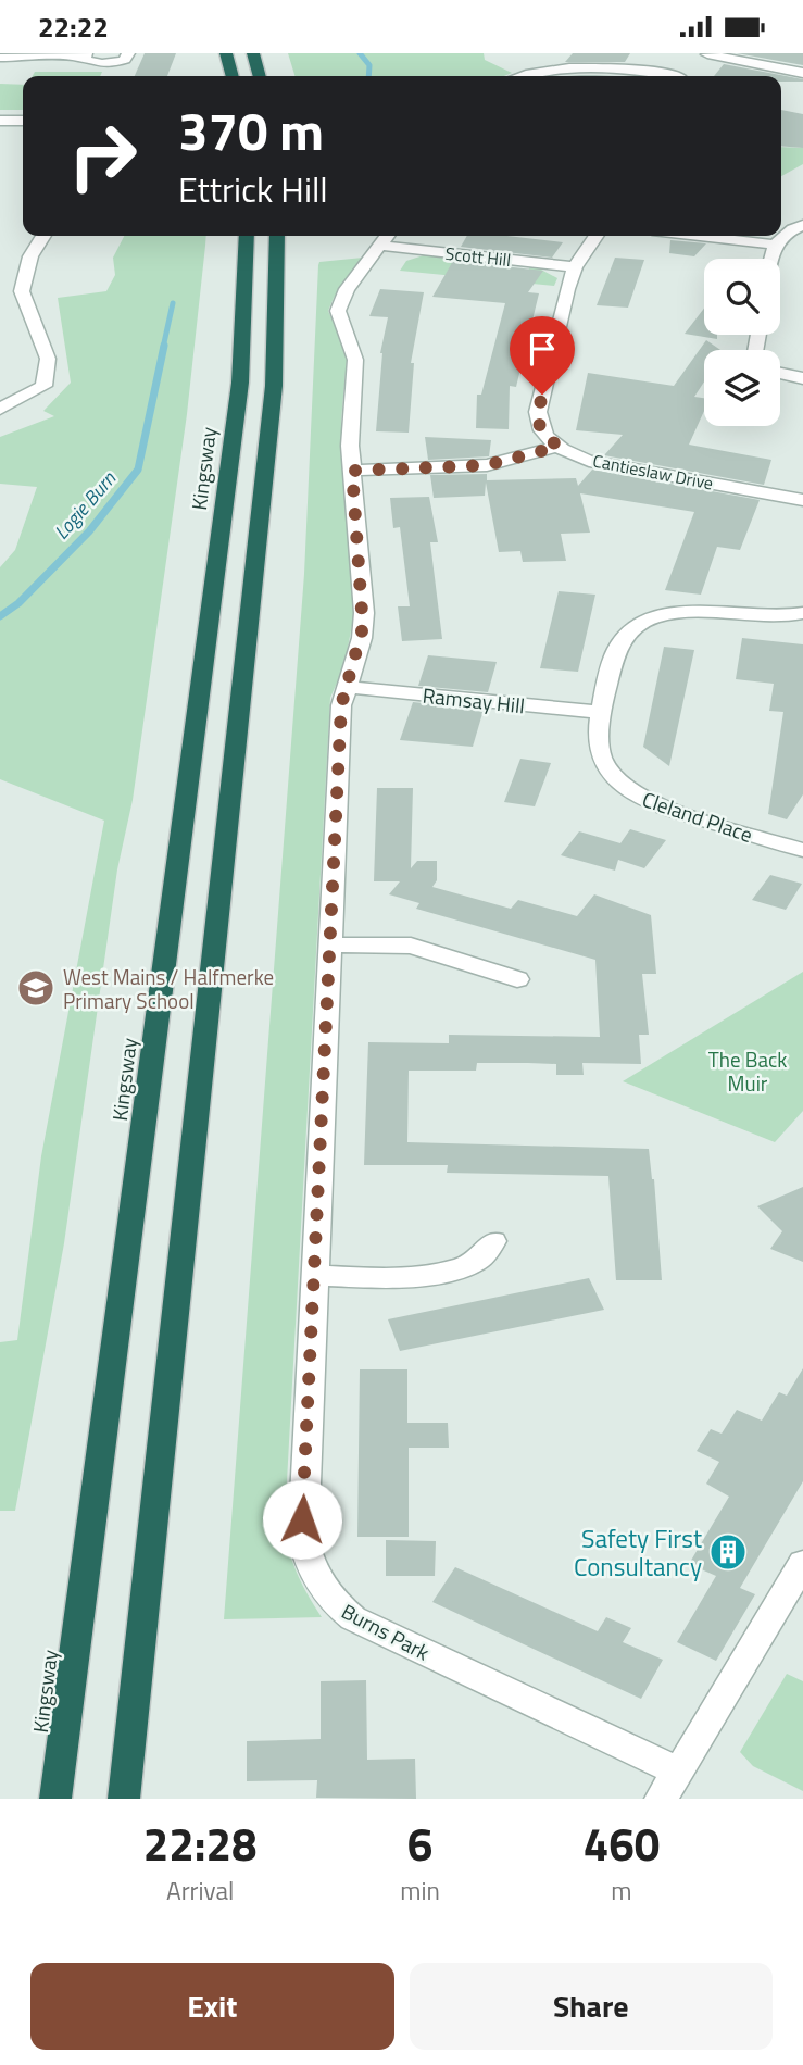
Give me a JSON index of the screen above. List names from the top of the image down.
{
  "streets": {
    "highway": ["Kingsway"],
    "street": [
      "Scott Hill",
      "Cantieslaw Drive",
      "Ramsay Hill",
      "Cleland Place",
      "Burns Park"
    ]
  },
  "crossings": [
    ["Scott Hill", "Burns Park"],
    ["Ramsay Hill", "Cleland Place"],
    ["Ramsay Hill", "Burns Park"]
  ],
  "water": ["Logie Burn"],
  "parks": ["The Back Muir"],
  "places": {
    "school or university": ["West Mains / Halfmerke Primary School"],
    "building": ["Safety First Consultancy"]
  },
  "page": {
    "status": "22:22",
    "turn": ["370 m", "Ettrick Hill"],
    "eta": [
      "22:28",
      "Arrival",
      "6",
      "min",
      "460",
      "m"
    ],
    "buttons": ["Exit", "Share"]
  }
}
